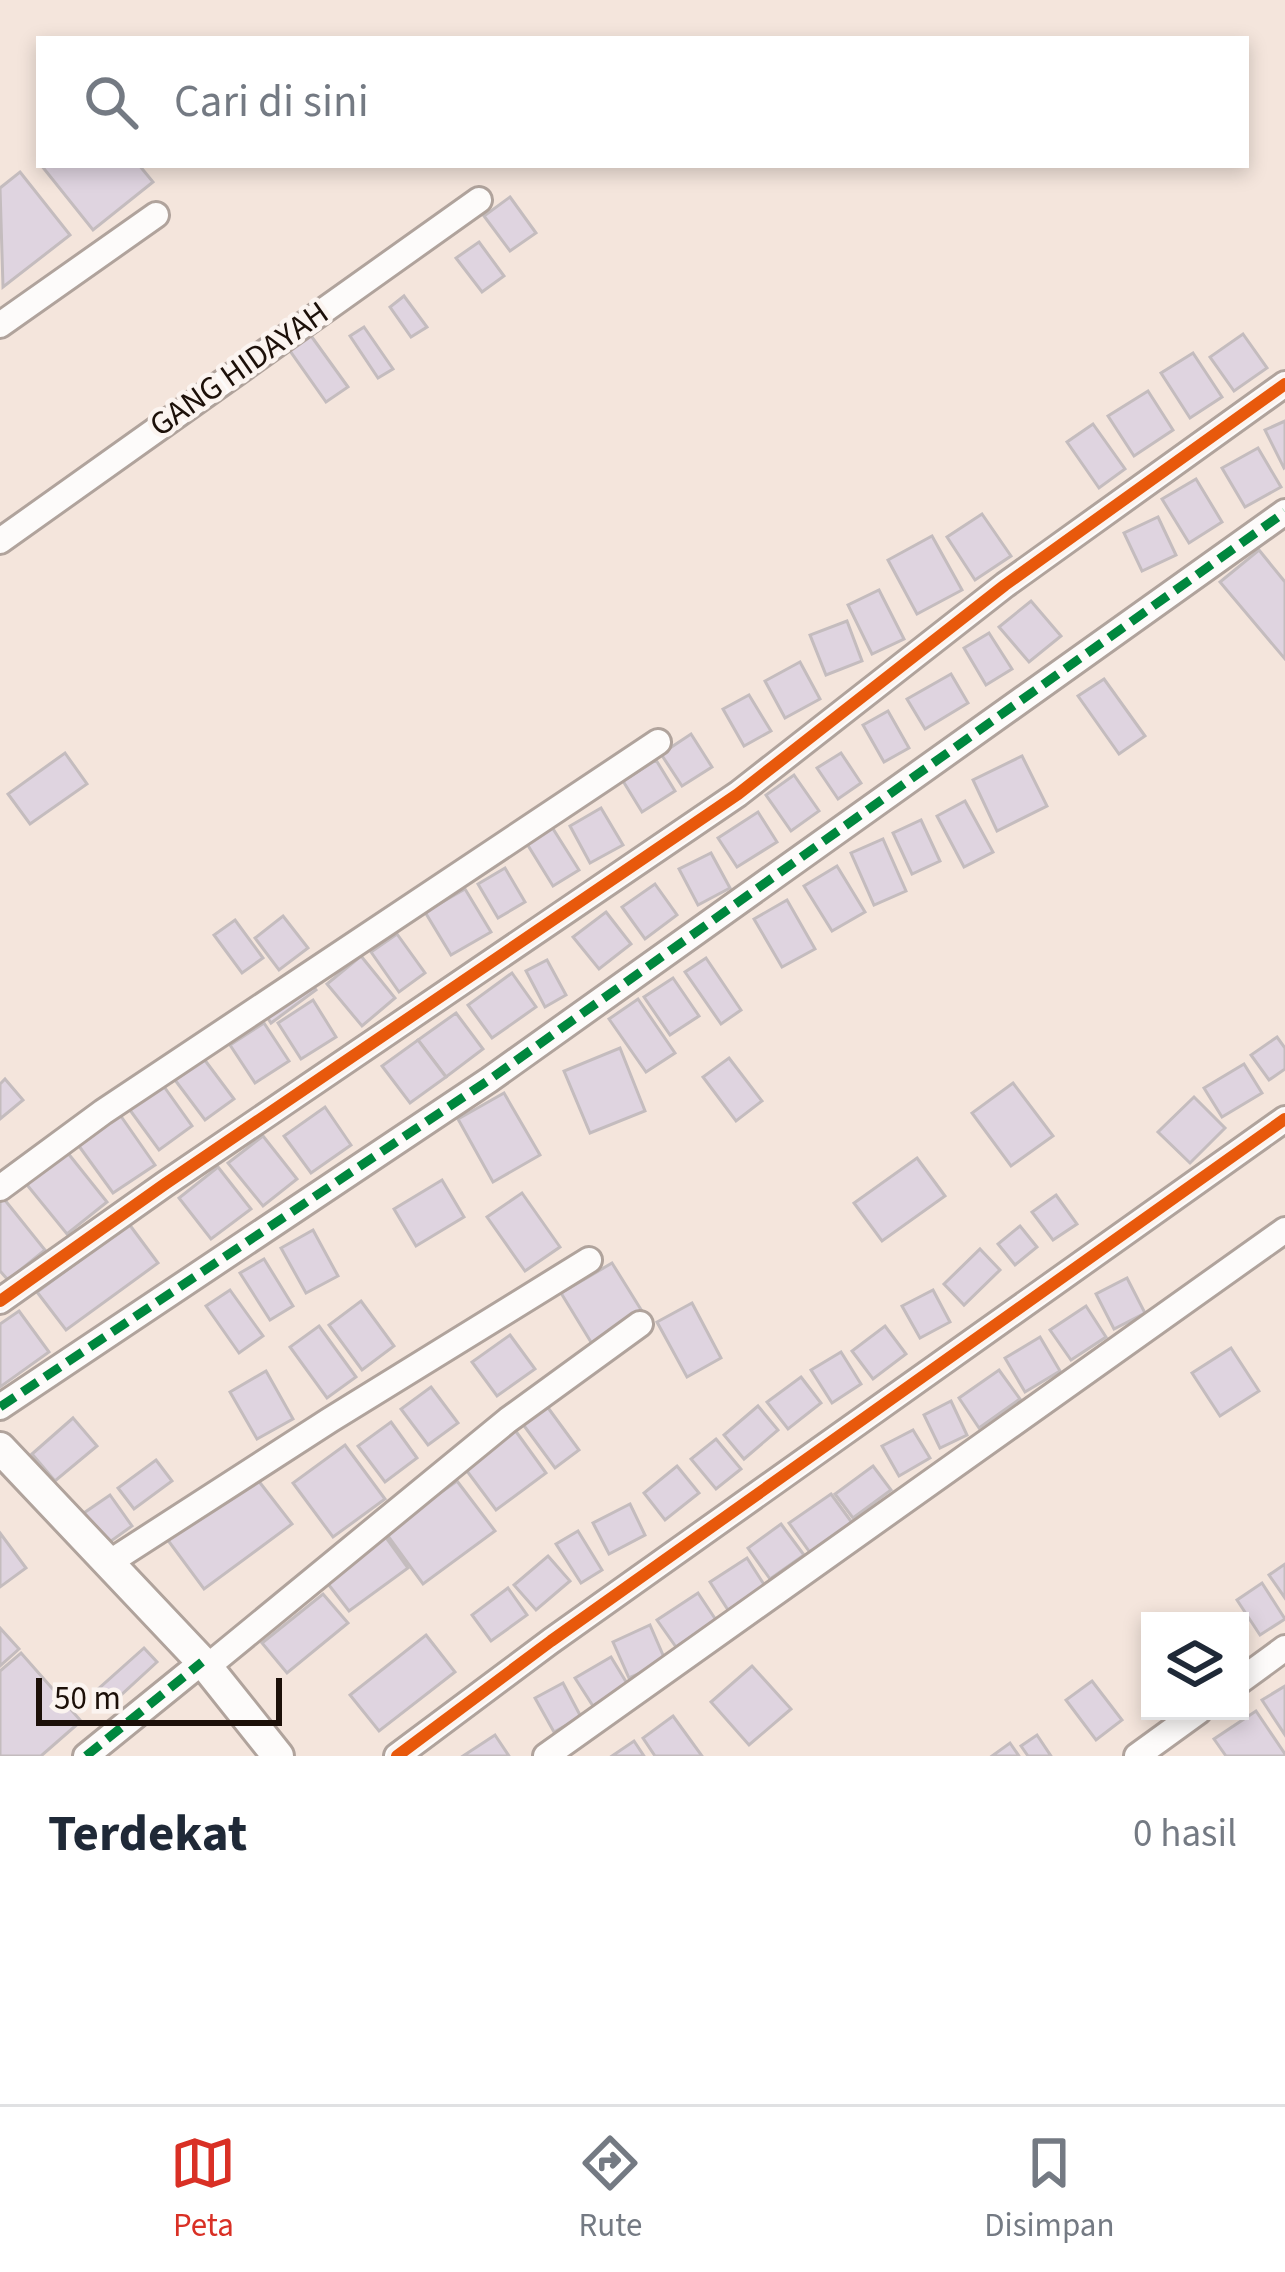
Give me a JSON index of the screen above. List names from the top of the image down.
{
  "streets": {
    "street": ["GANG HIDAYAH"]
  },
  "scale_bar": "50 m",
  "page": {
    "search": "Cari di sini",
    "scale": "50 m",
    "heading": ["Terdekat", "0 hasil"],
    "nav": ["Peta", "Rute", "Disimpan"]
  }
}
